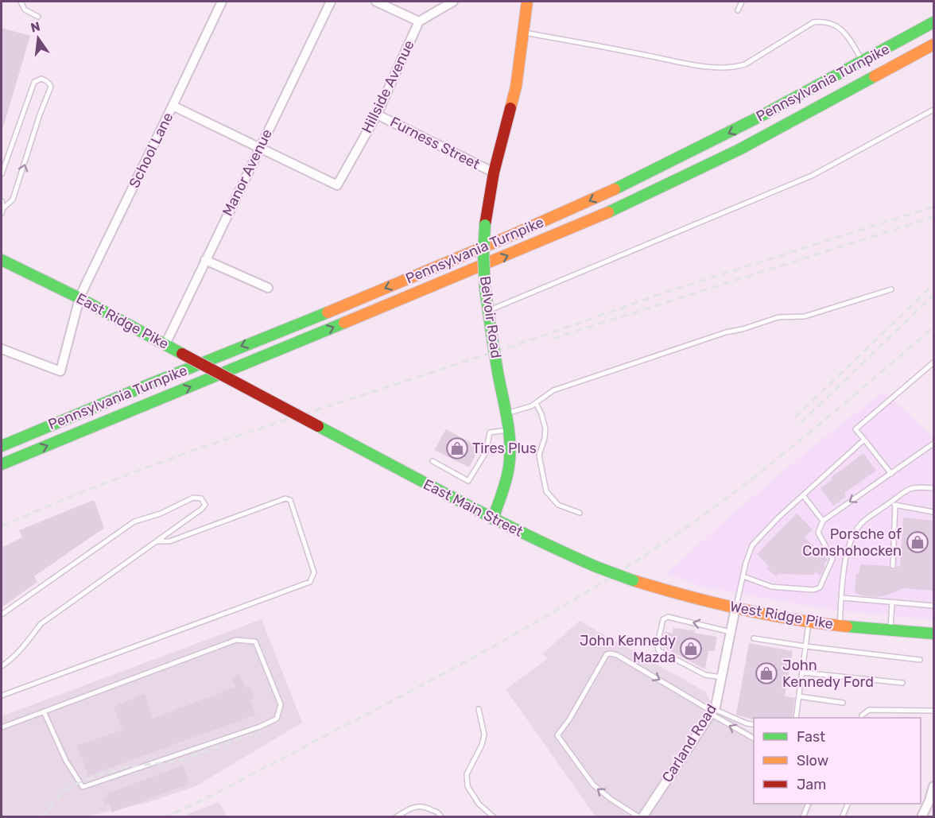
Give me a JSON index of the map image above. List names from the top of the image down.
{
  "streets": {
    "main road": [
      "Pennsylvania Turnpike",
      "Belvoir Road",
      "East Ridge Pike",
      "East Main Street",
      "West Ridge Pike"
    ],
    "street": [
      "Hillside Avenue",
      "Furness Street",
      "School Lane",
      "Manor Avenue",
      "Carland Road"
    ]
  },
  "crossings": [
    ["Hillside Avenue", "Furness Street"],
    ["Hillside Avenue", "Manor Avenue"],
    ["Furness Street", "Belvoir Road"],
    ["School Lane", "East Ridge Pike"],
    ["Manor Avenue", "East Ridge Pike"],
    ["Belvoir Road", "East Main Street"],
    ["East Ridge Pike", "East Main Street"],
    ["East Main Street", "West Ridge Pike"],
    ["West Ridge Pike", "Carland Road"]
  ],
  "places": {
    "shop": [
      "Tires Plus",
      "Porsche of Conshohocken",
      "John Kennedy Mazda",
      "John Kennedy Ford"
    ]
  },
  "legend": ["Fast", "Slow", "Jam"],
  "north": "top"
}
